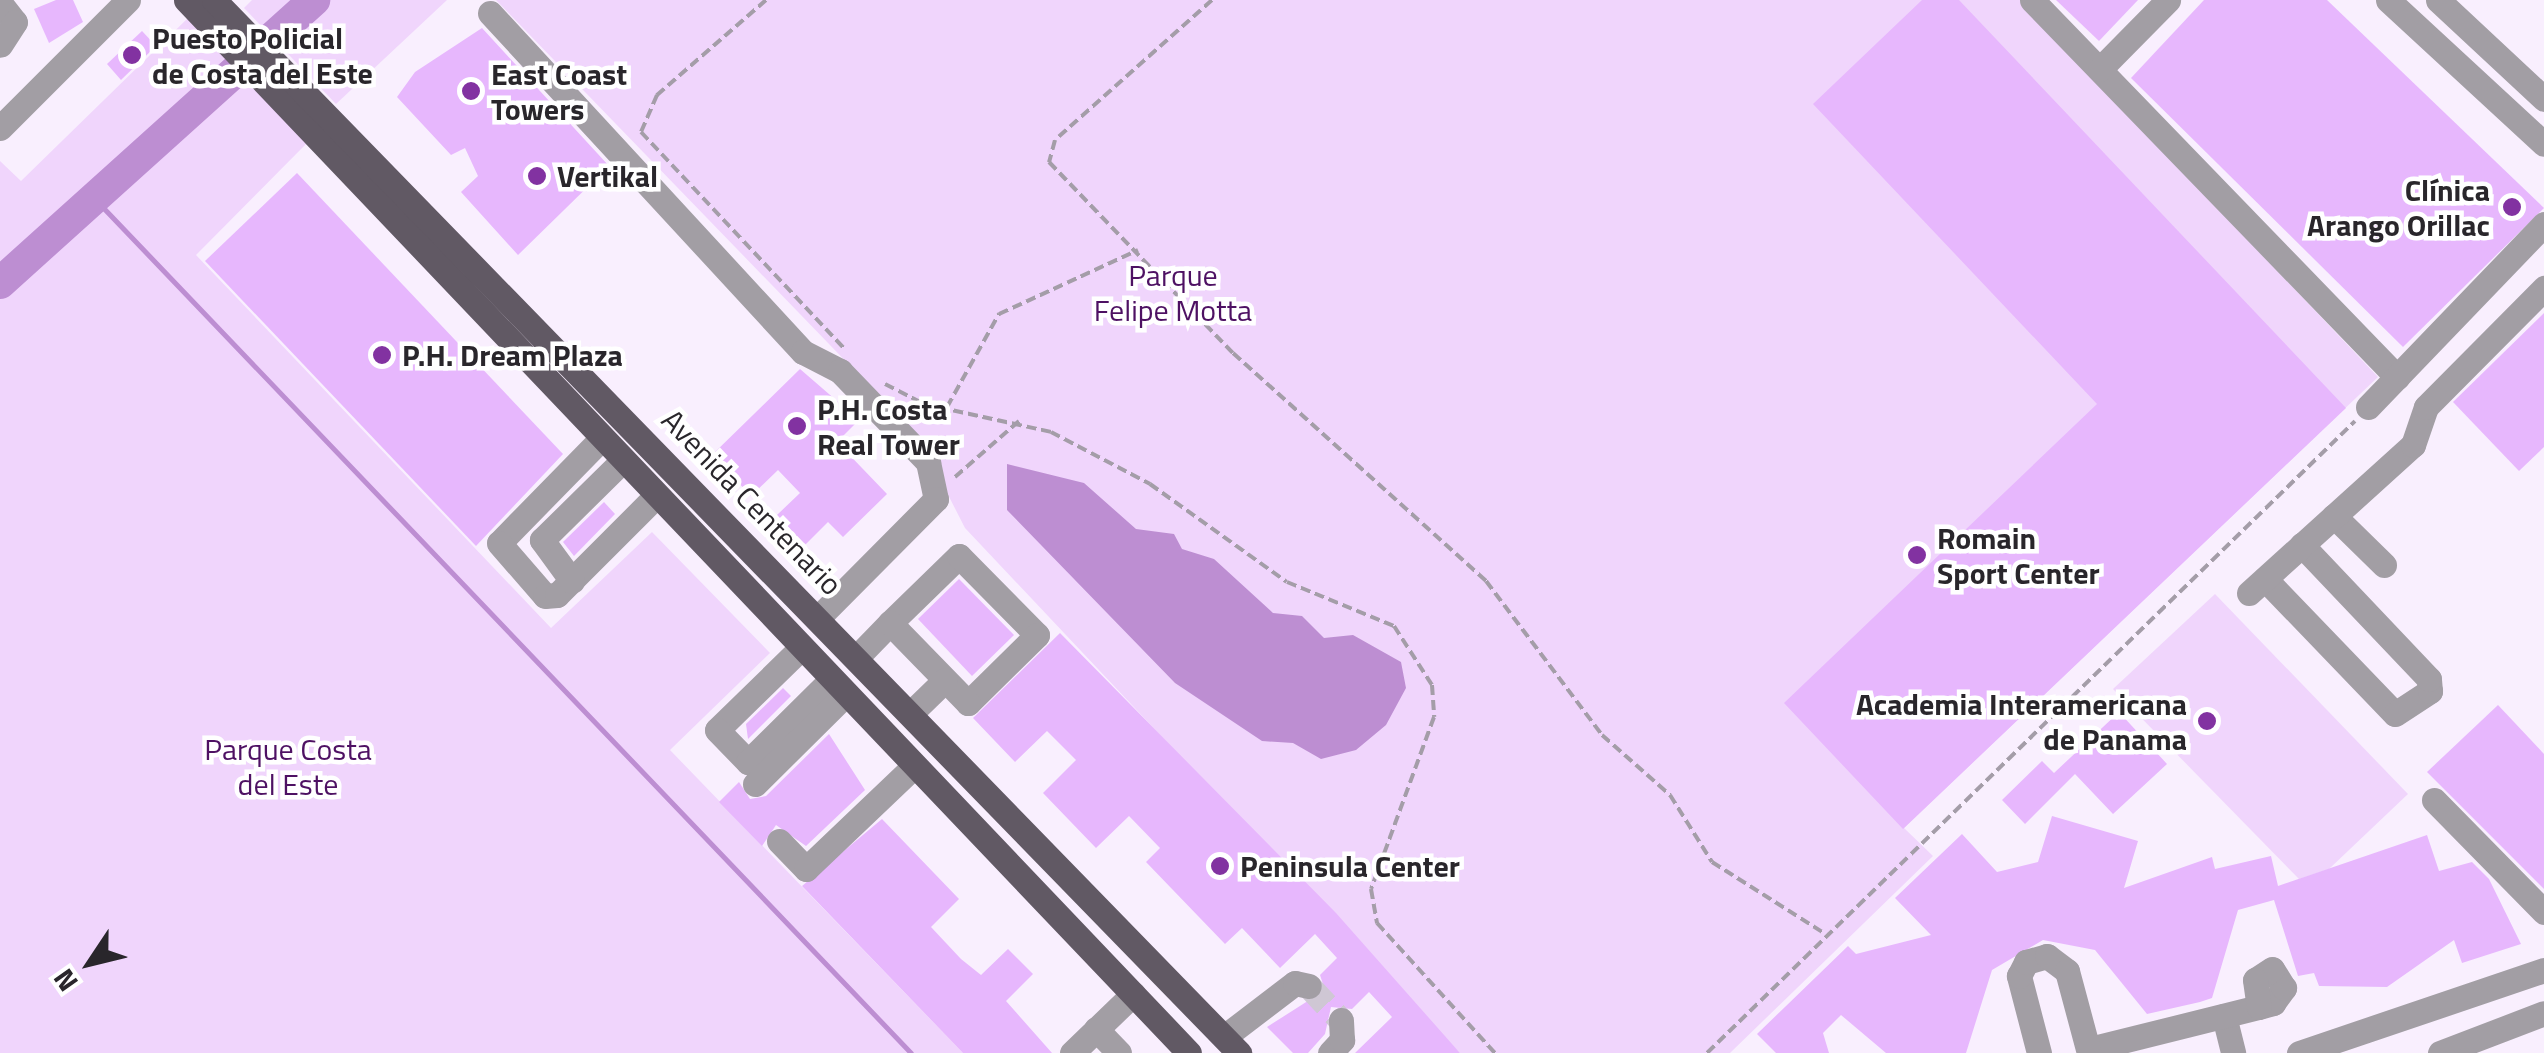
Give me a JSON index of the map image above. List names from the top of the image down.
{
  "streets": {
    "main road": ["Avenida Centenario"]
  },
  "parks": ["Parque Felipe Motta", "Parque Costa del Este"],
  "places": [
    "Puesto Policial de Costa del Este",
    "East Coast Towers",
    "Vertikal",
    "Clínica Arango Orillac",
    "P.H. Dream Plaza",
    "P.H. Costa Real Tower",
    "Romain Sport Center",
    "Academia Interamericana de Panama",
    "Peninsula Center"
  ],
  "north": "bottom left"
}
